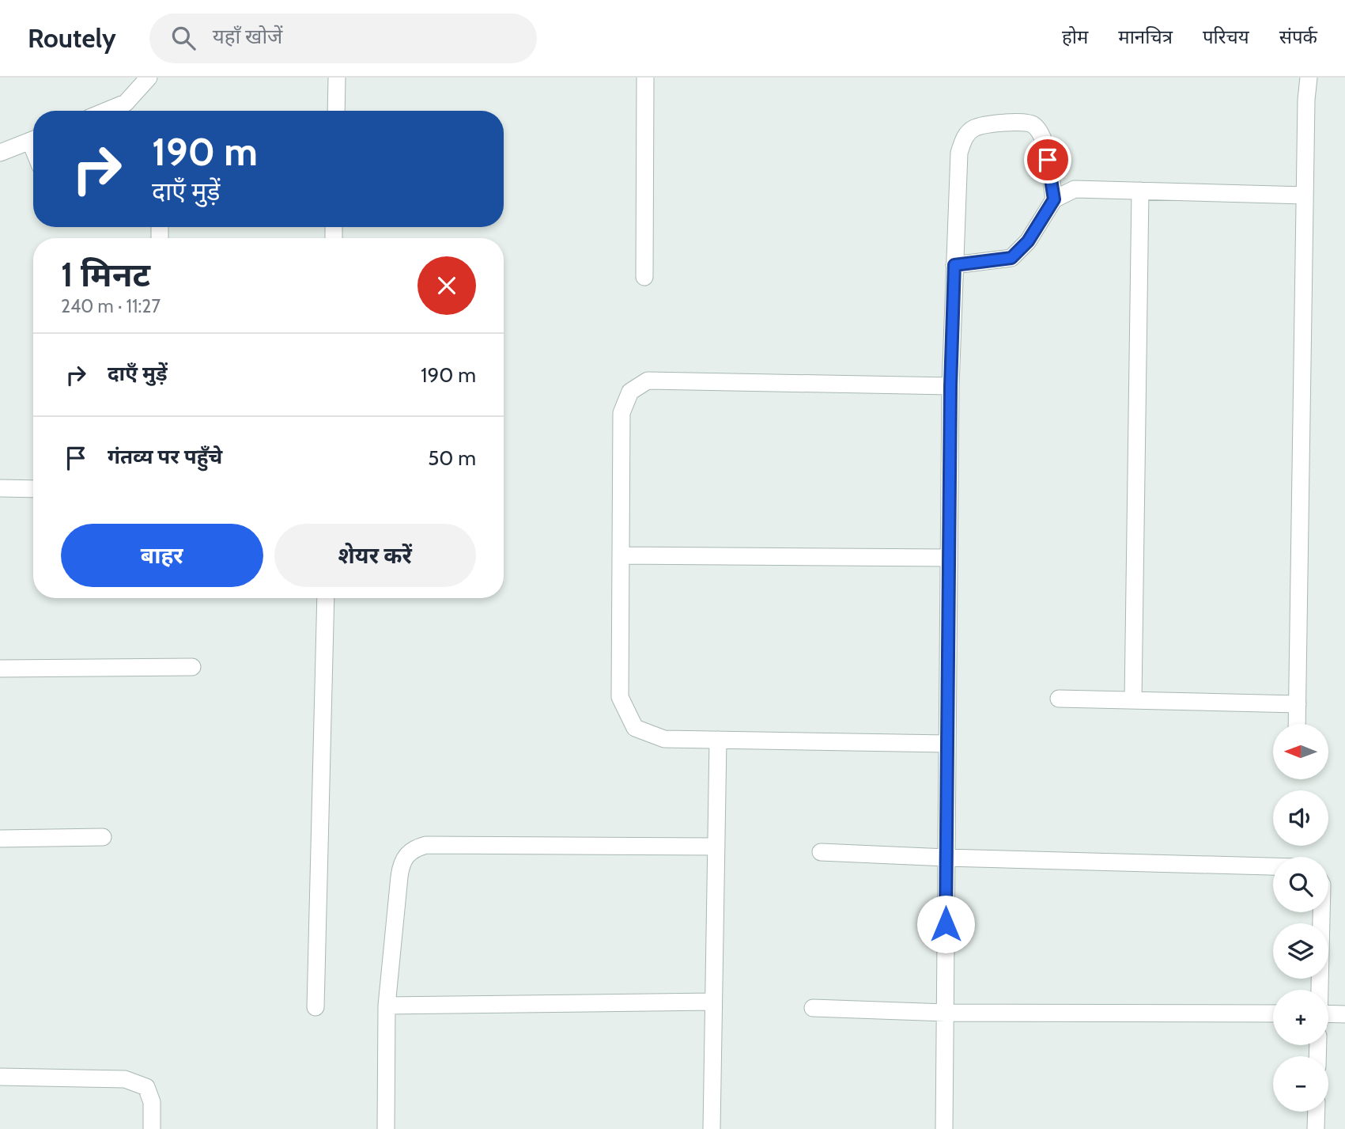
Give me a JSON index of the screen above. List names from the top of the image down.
{
  "north": "left",
  "page": {
    "header": "Routely",
    "search": "यहाँ खोजें",
    "nav": [
      "होम",
      "मानचित्र",
      "परिचय",
      "संपर्क"
    ],
    "turn": ["190 m", "दाएँ मुड़ें"],
    "heading": ["1 मिनट", "240 m · 11:27"],
    "list": [
      {
        "name": "दाएँ मुड़ें",
        "value": "190 m"
      },
      {
        "name": "गंतव्य पर पहुँचे",
        "value": "50 m"
      }
    ],
    "buttons": ["बाहर", "शेयर करें"],
    "map_buttons": ["+", "−"]
  }
}
